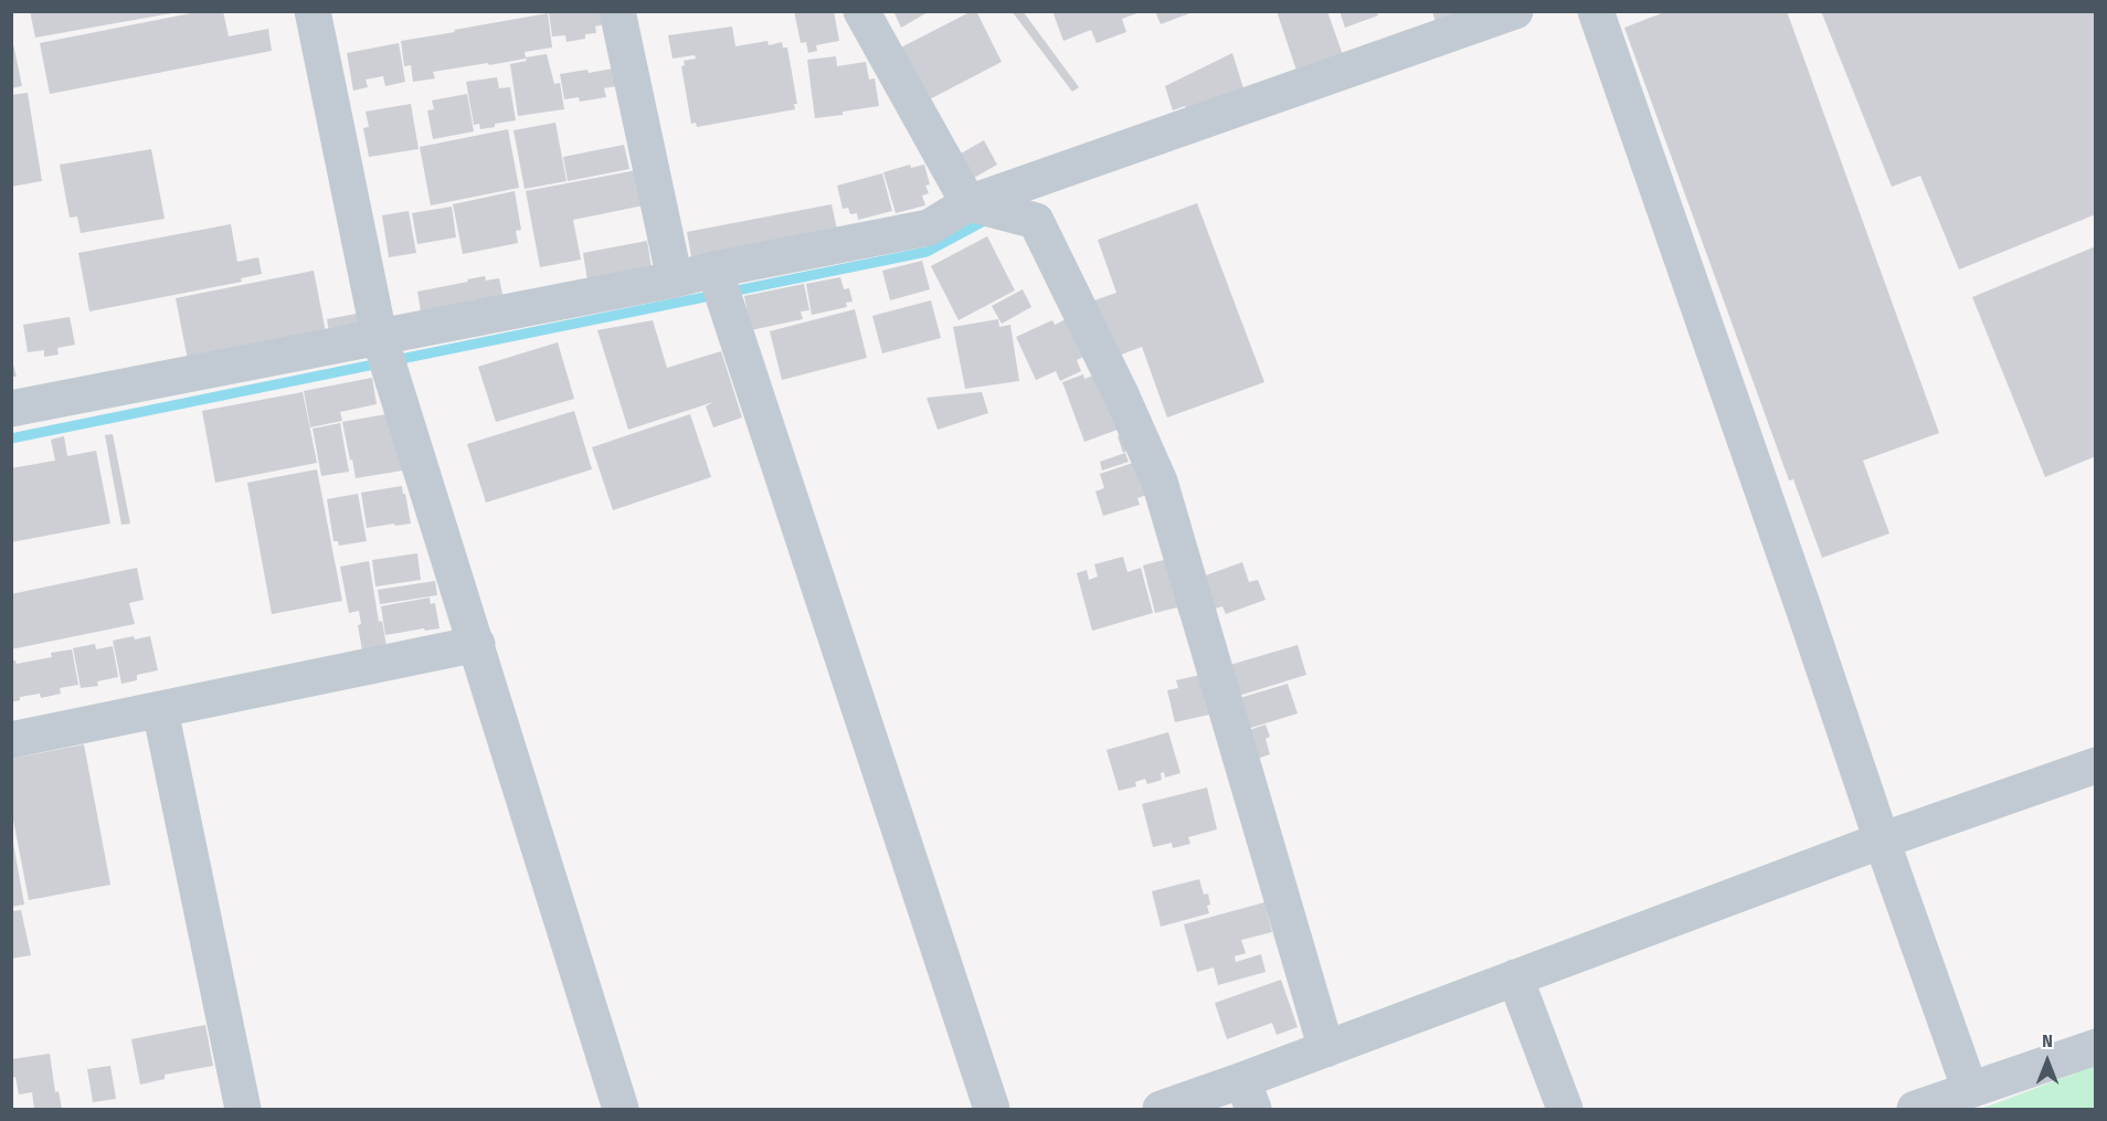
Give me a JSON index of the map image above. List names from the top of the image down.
{
  "north": "top"
}
